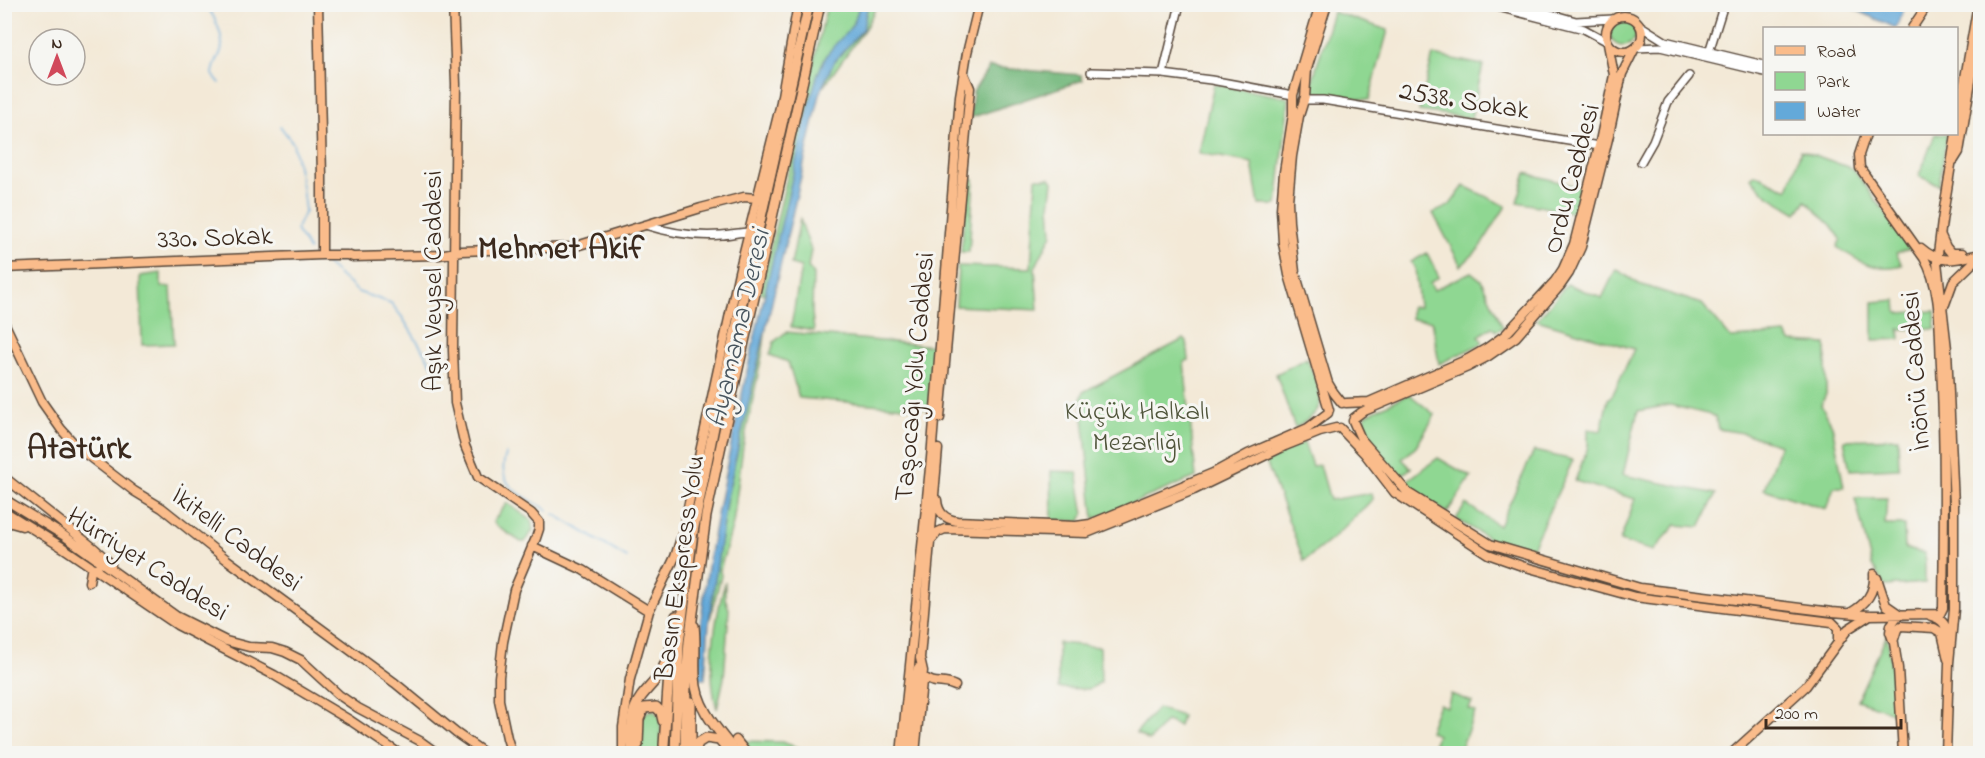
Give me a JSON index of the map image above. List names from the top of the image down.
{
  "streets": {
    "highway": ["Basın Ekspress Yolu"],
    "main road": [
      "Ordu Caddesi",
      "330. Sokak",
      "Aşık Veysel Caddesi",
      "İnönü Caddesi",
      "Taşocağı Yolu Caddesi",
      "İkitelli Caddesi",
      "Hürriyet Caddesi"
    ],
    "street": ["2538. Sokak"]
  },
  "crossings": [
    ["2538. Sokak", "Ordu Caddesi"],
    ["330. Sokak", "Aşık Veysel Caddesi"]
  ],
  "districts": ["Mehmet Akif", "Atatürk"],
  "water": ["Ayamama Deresi"],
  "parks": ["Küçük Halkalı Mezarlığı"],
  "legend": ["Road", "Park", "Water"],
  "scale_bar": "200 m",
  "north": "top"
}
